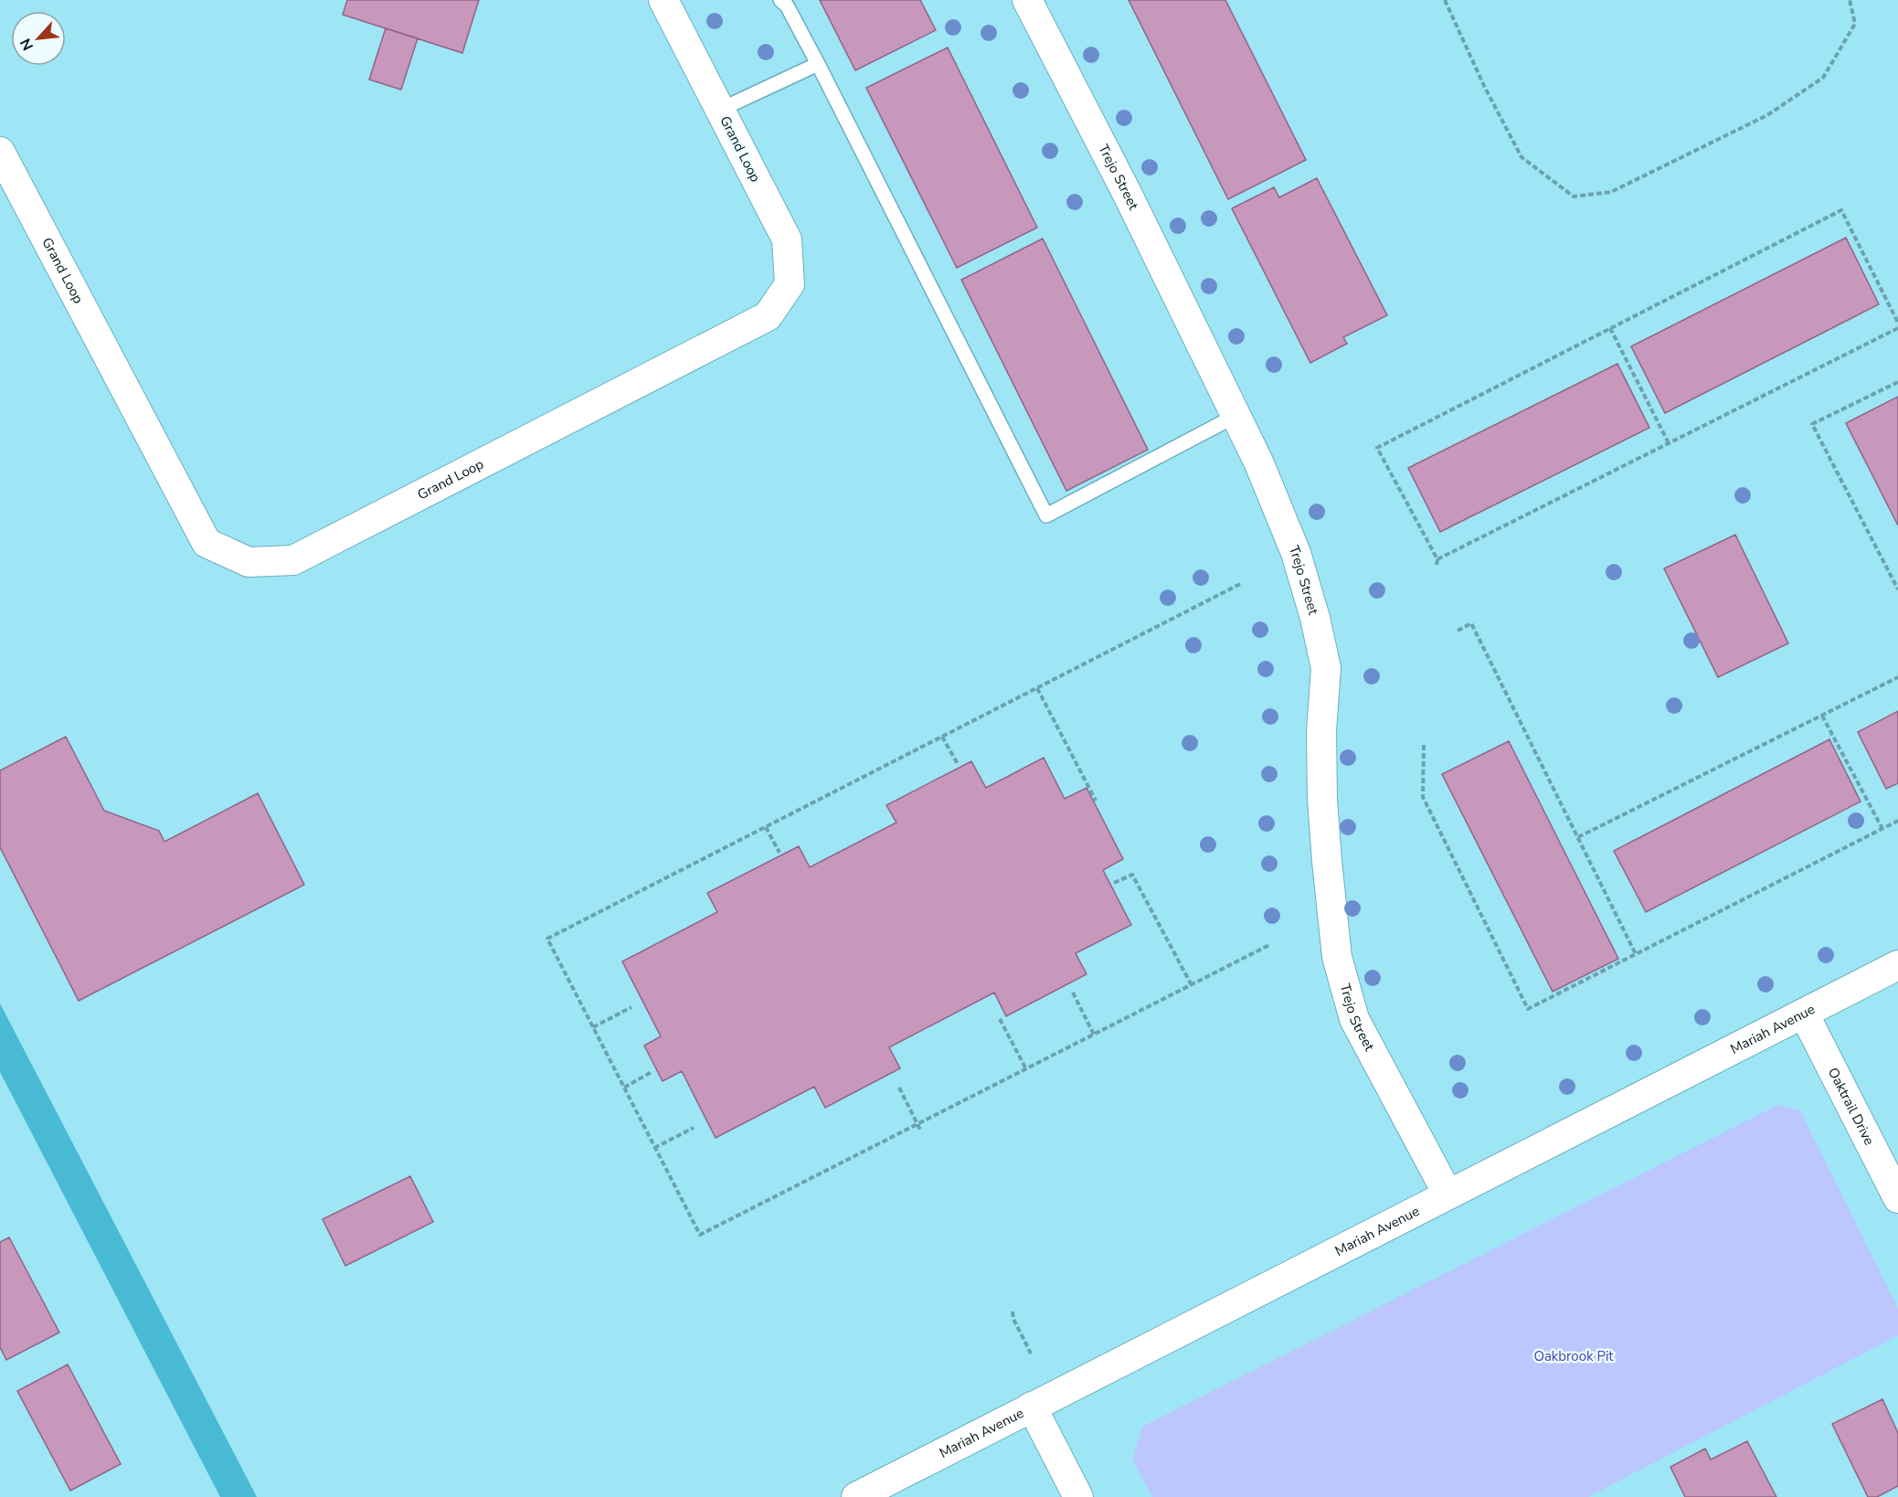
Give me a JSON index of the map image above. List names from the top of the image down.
{
  "streets": {
    "street": [
      "Grand Loop",
      "Trejo Street",
      "Mariah Avenue",
      "Oaktrail Drive"
    ]
  },
  "crossings": [
    ["Trejo Street", "Mariah Avenue"],
    ["Mariah Avenue", "Oaktrail Drive"]
  ],
  "parks": ["Oakbrook Pit"],
  "north": "bottom left"
}
